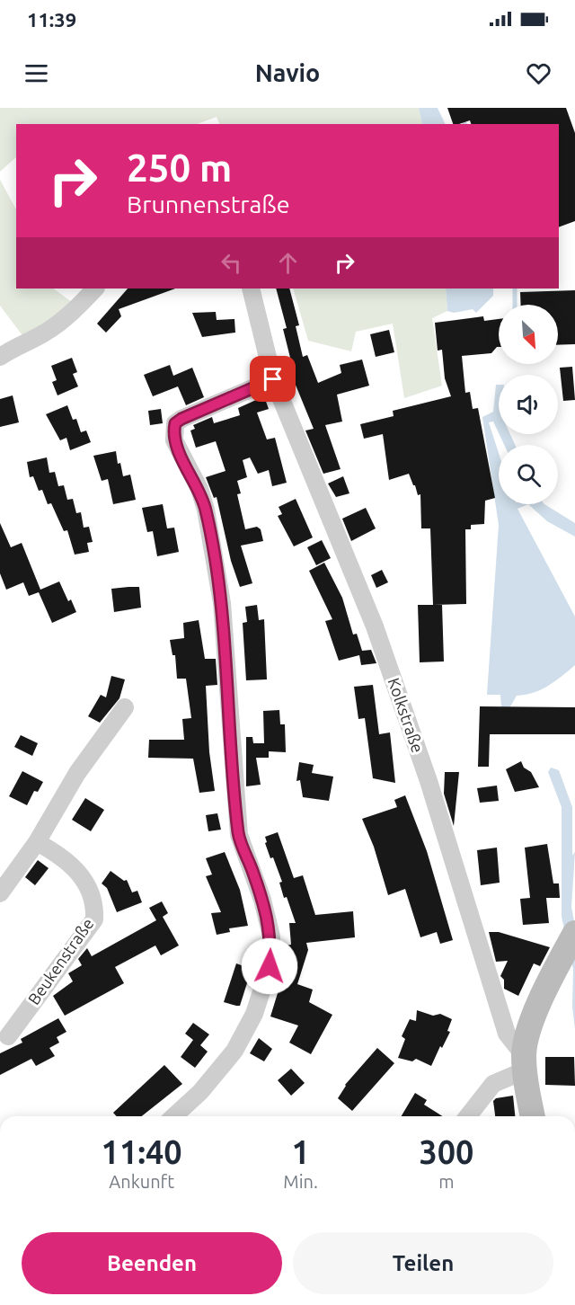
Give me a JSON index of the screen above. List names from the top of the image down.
{
  "streets": {
    "street": ["Kolkstraße", "Beukenstraße"]
  },
  "north": "bottom right",
  "page": {
    "status": "11:39",
    "header": "Navio",
    "turn": ["250 m", "Brunnenstraße"],
    "eta": [
      "11:40",
      "Ankunft",
      "1",
      "Min.",
      "300",
      "m"
    ],
    "buttons": ["Beenden", "Teilen"]
  }
}
